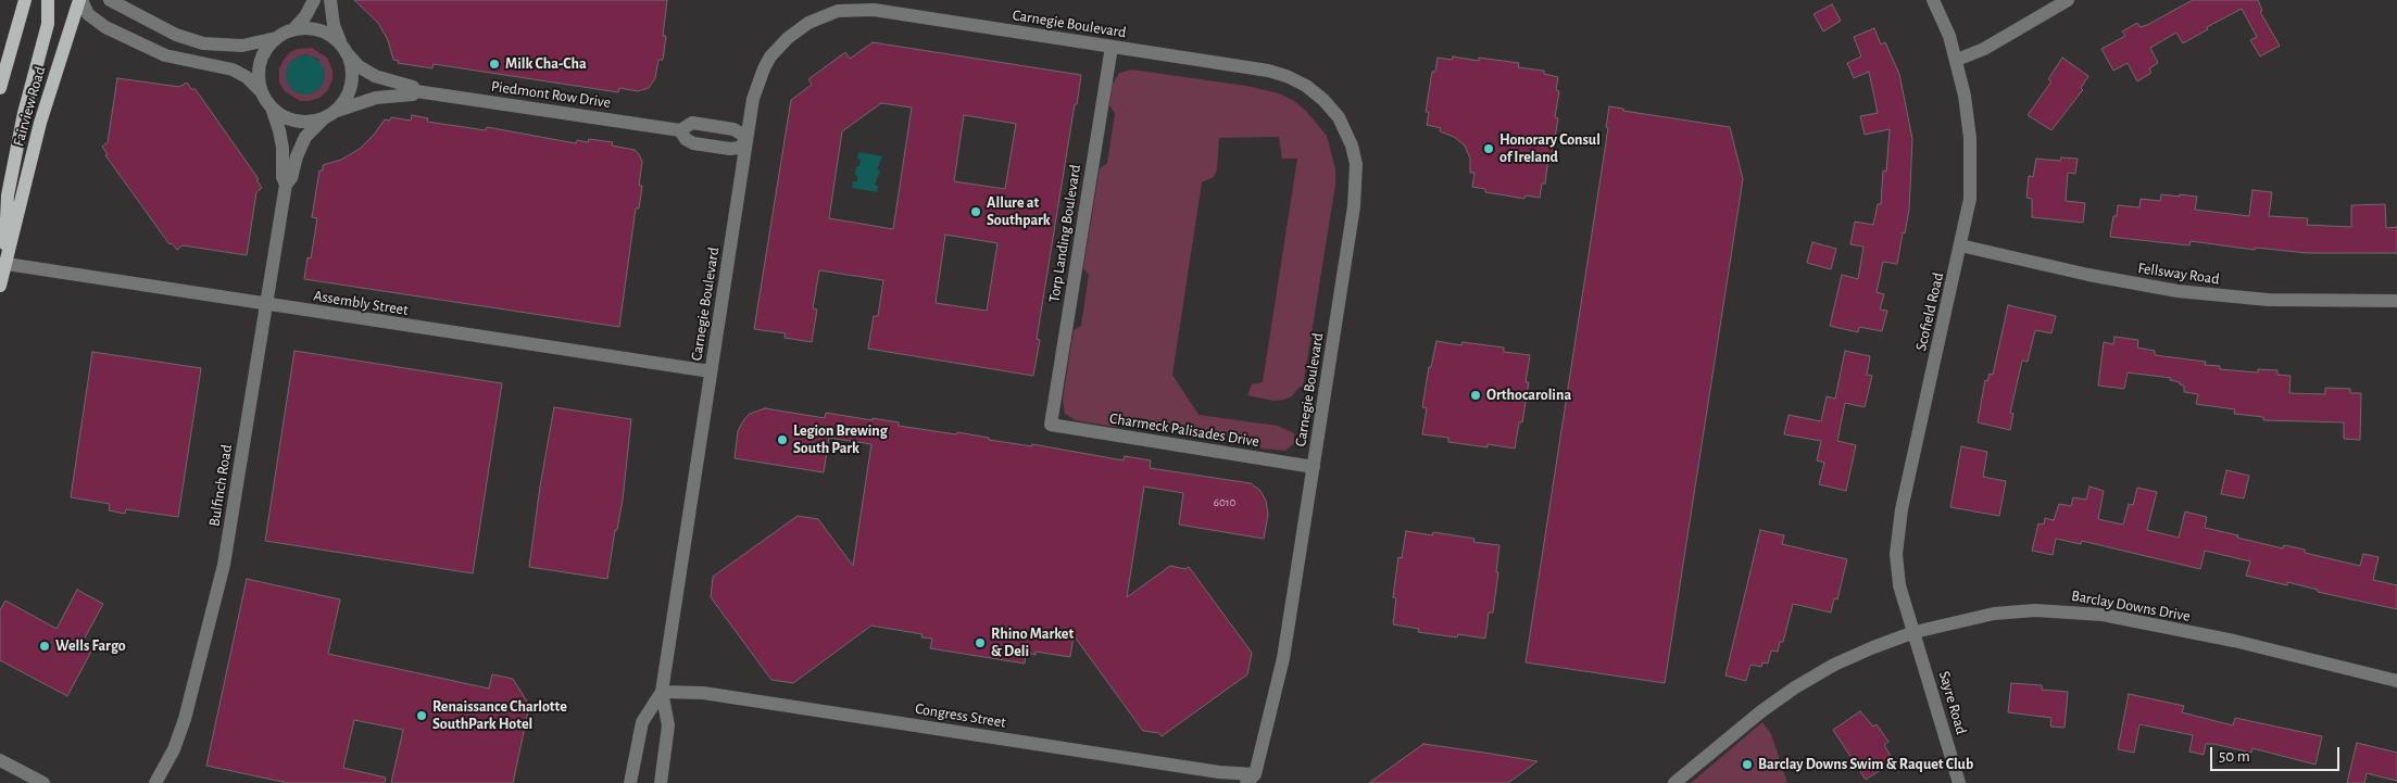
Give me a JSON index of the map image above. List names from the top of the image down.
{
  "streets": {
    "main road": ["Fairview Road"],
    "street": [
      "Carnegie Boulevard",
      "Piedmont Row Drive",
      "Torp Landing Boulevard",
      "Fellsway Road",
      "Assembly Street",
      "Scofield Road",
      "Charmeck Palisades Drive",
      "Bulfinch Road",
      "Barclay Downs Drive",
      "Sayre Road",
      "Congress Street"
    ]
  },
  "crossings": [
    ["Carnegie Boulevard", "Piedmont Row Drive"],
    ["Carnegie Boulevard", "Torp Landing Boulevard"],
    ["Carnegie Boulevard", "Assembly Street"],
    ["Carnegie Boulevard", "Charmeck Palisades Drive"],
    ["Carnegie Boulevard", "Congress Street"],
    ["Piedmont Row Drive", "Fairview Road"],
    ["Piedmont Row Drive", "Bulfinch Road"],
    ["Fairview Road", "Assembly Street"],
    ["Torp Landing Boulevard", "Charmeck Palisades Drive"],
    ["Fellsway Road", "Scofield Road"],
    ["Assembly Street", "Bulfinch Road"],
    ["Scofield Road", "Barclay Downs Drive"],
    ["Scofield Road", "Sayre Road"],
    ["Barclay Downs Drive", "Sayre Road"]
  ],
  "places": [
    "Milk Cha-Cha",
    "Honorary Consul of Ireland",
    "Allure at Southpark",
    "Orthocarolina",
    "Legion Brewing South Park",
    "Rhino Market & Deli",
    "Wells Fargo",
    "Renaissance Charlotte SouthPark Hotel",
    "Barclay Downs Swim & Raquet Club"
  ],
  "house_numbers": ["6010"],
  "scale_bar": "50 m"
}
